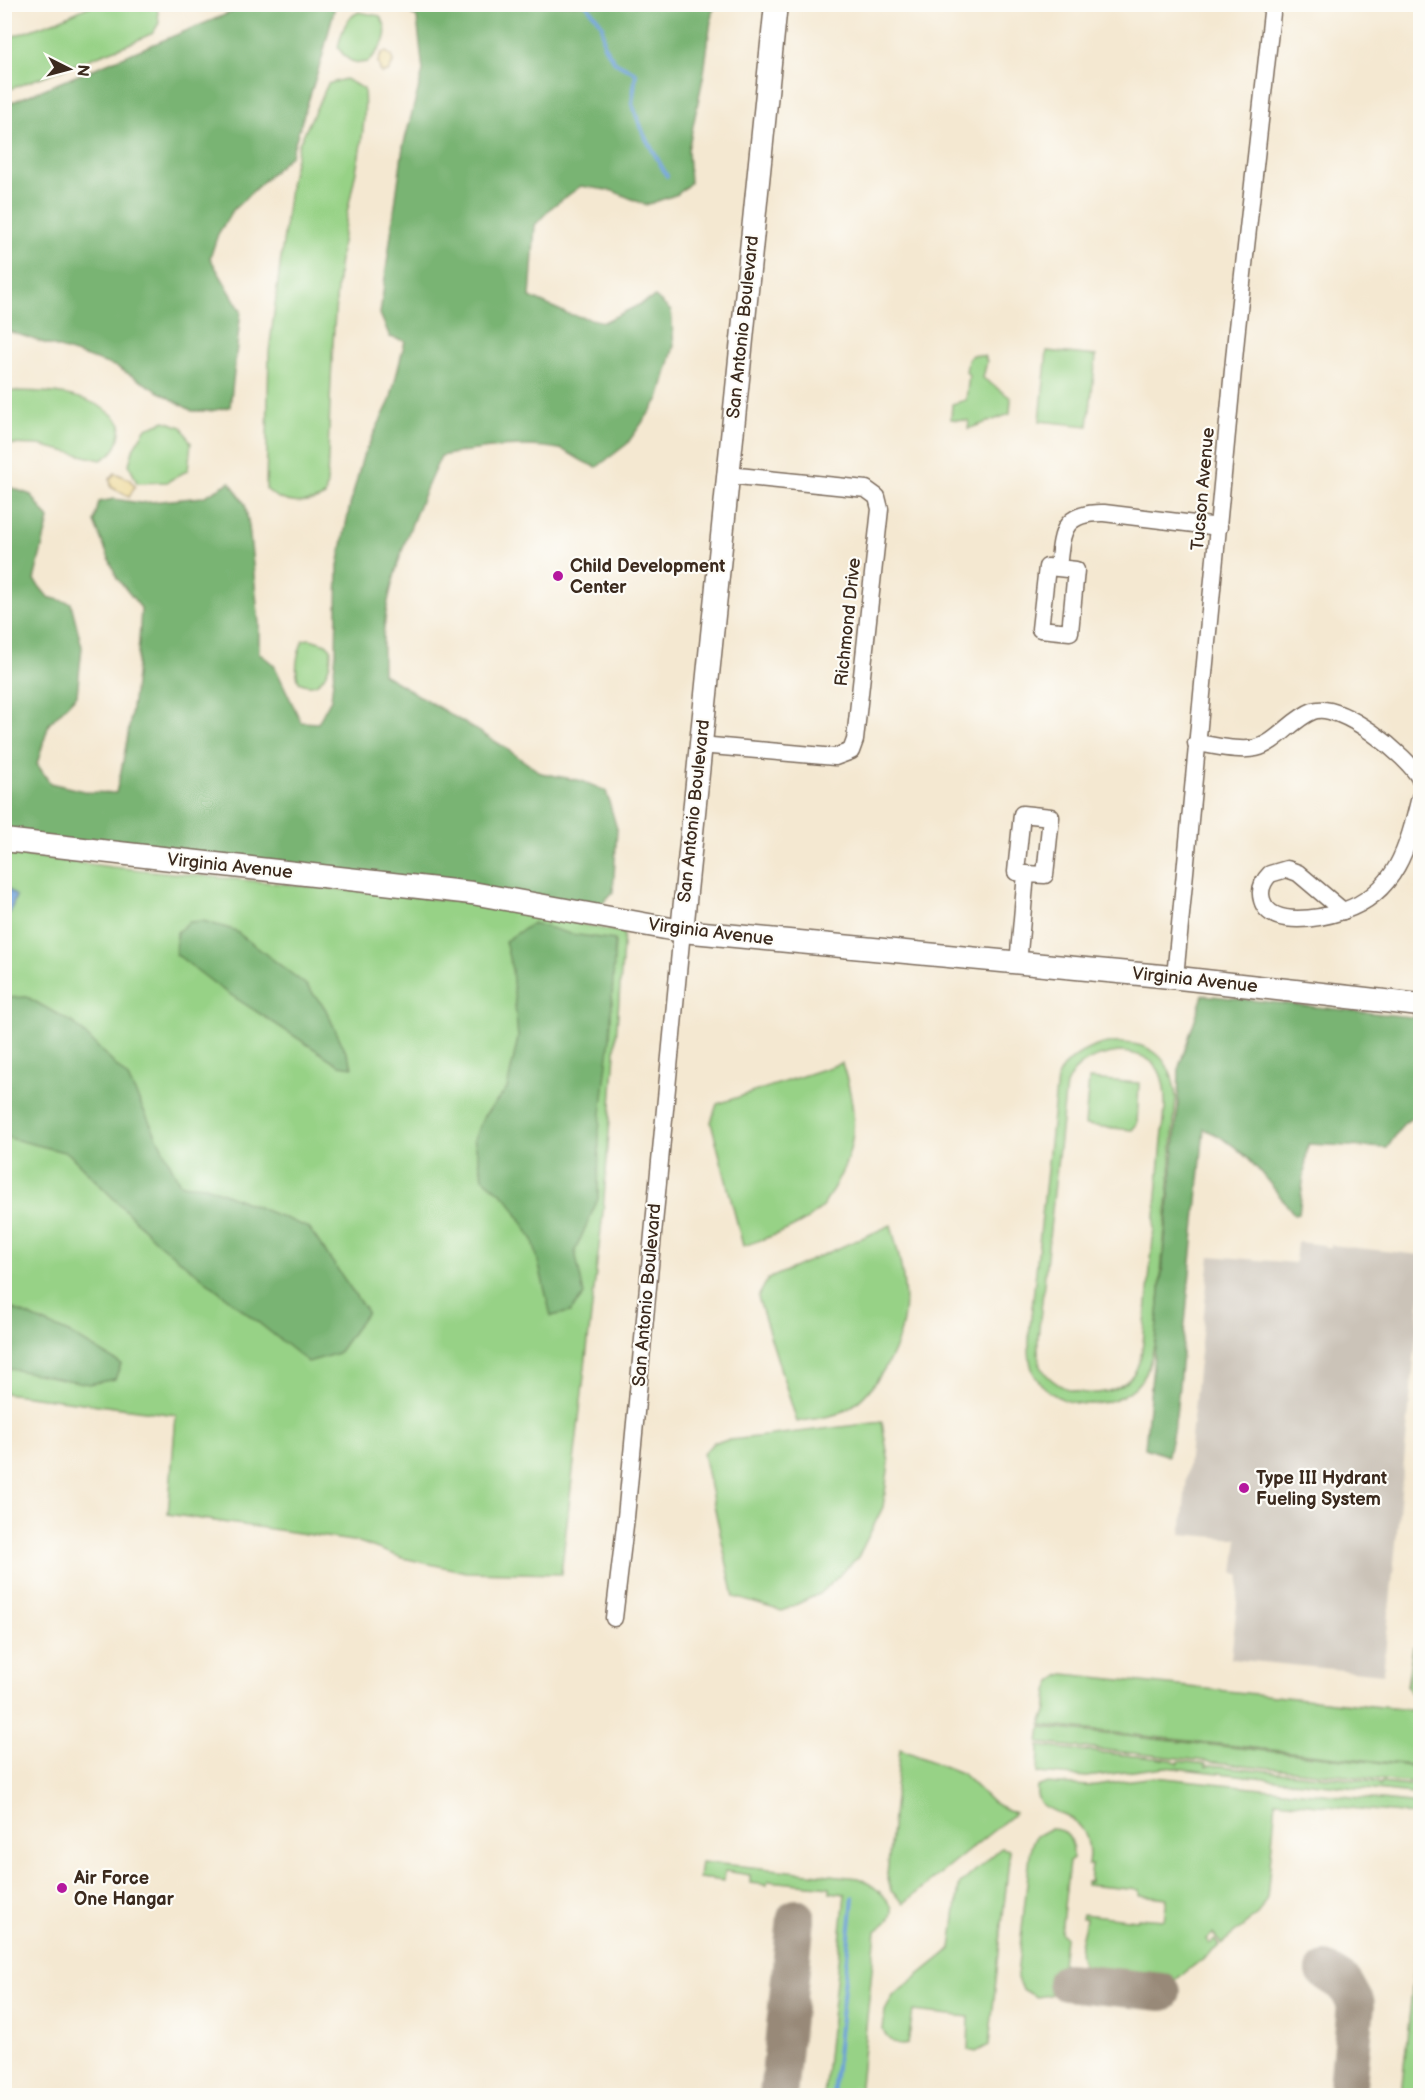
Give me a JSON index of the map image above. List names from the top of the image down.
{
  "streets": {
    "street": [
      "San Antonio Boulevard",
      "Tucson Avenue",
      "Richmond Drive",
      "Virginia Avenue"
    ]
  },
  "crossings": [
    ["San Antonio Boulevard", "Richmond Drive"],
    ["San Antonio Boulevard", "Virginia Avenue"],
    ["Tucson Avenue", "Virginia Avenue"]
  ],
  "places": ["Child Development Center", "Type III Hydrant Fueling System", "Air Force One Hangar"],
  "north": "right"
}
